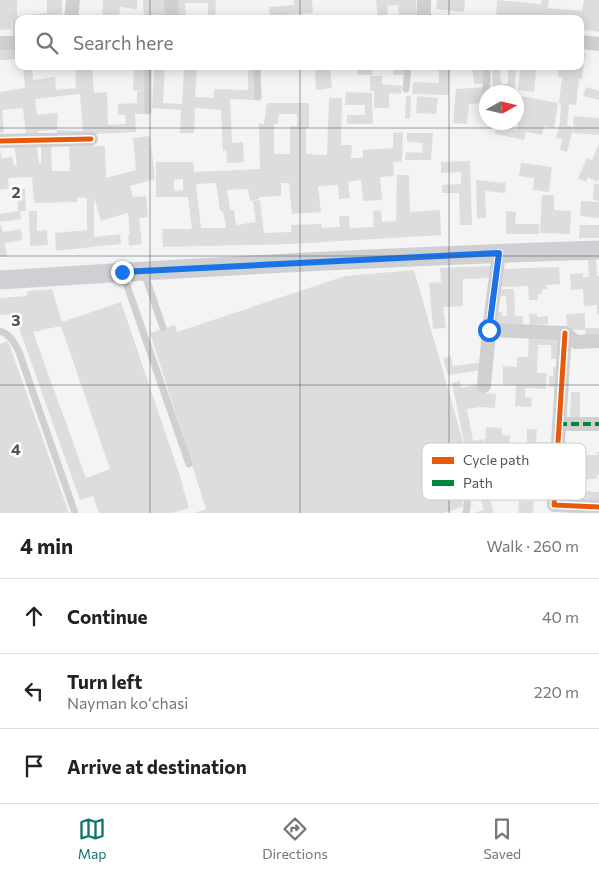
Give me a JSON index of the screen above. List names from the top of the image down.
{
  "legend": ["Cycle path", "Path"],
  "north": "right",
  "page": {
    "search": "Search here",
    "heading": ["4 min", "Walk · 260 m"],
    "list": [
      ["Continue", "40 m"],
      ["Turn left", "Nayman koʻchasi", "220 m"],
      "Arrive at destination"
    ],
    "nav": ["Map", "Directions", "Saved"]
  },
  "grid": {
    "rows": ["2", "3", "4"]
  }
}
